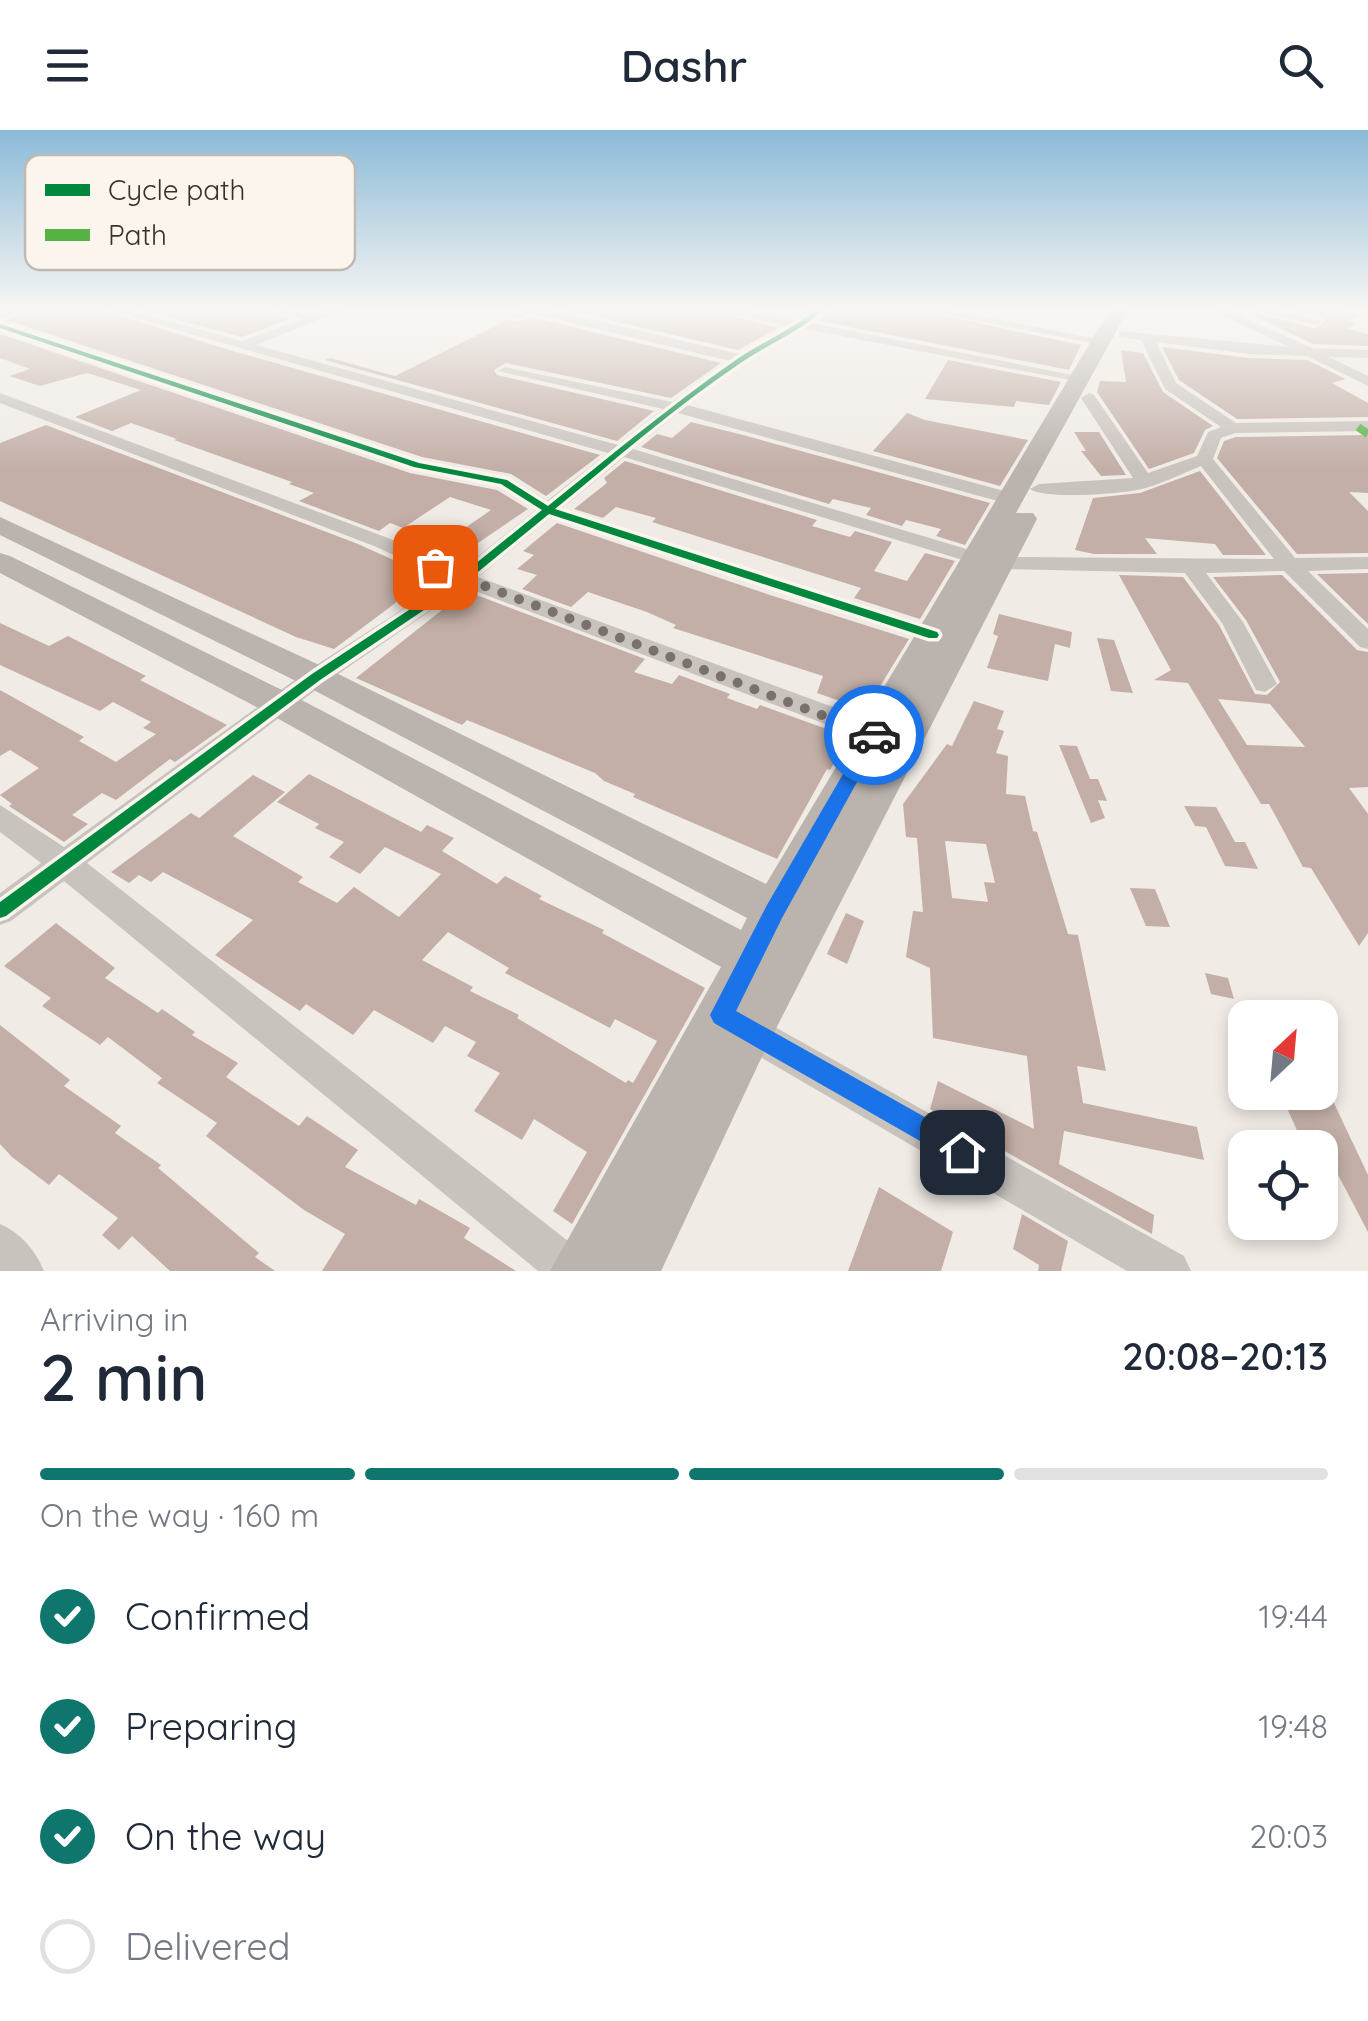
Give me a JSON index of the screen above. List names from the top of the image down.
{
  "legend": ["Cycle path", "Path"],
  "north": "top right",
  "page": {
    "header": "Dashr",
    "heading": ["2 min", "Arriving in", "20:08–20:13"],
    "bar": "On the way · 160 m",
    "list": [
      ["Confirmed", "19:44"],
      ["Preparing", "19:48"],
      ["On the way", "20:03"],
      "Delivered"
    ]
  }
}
